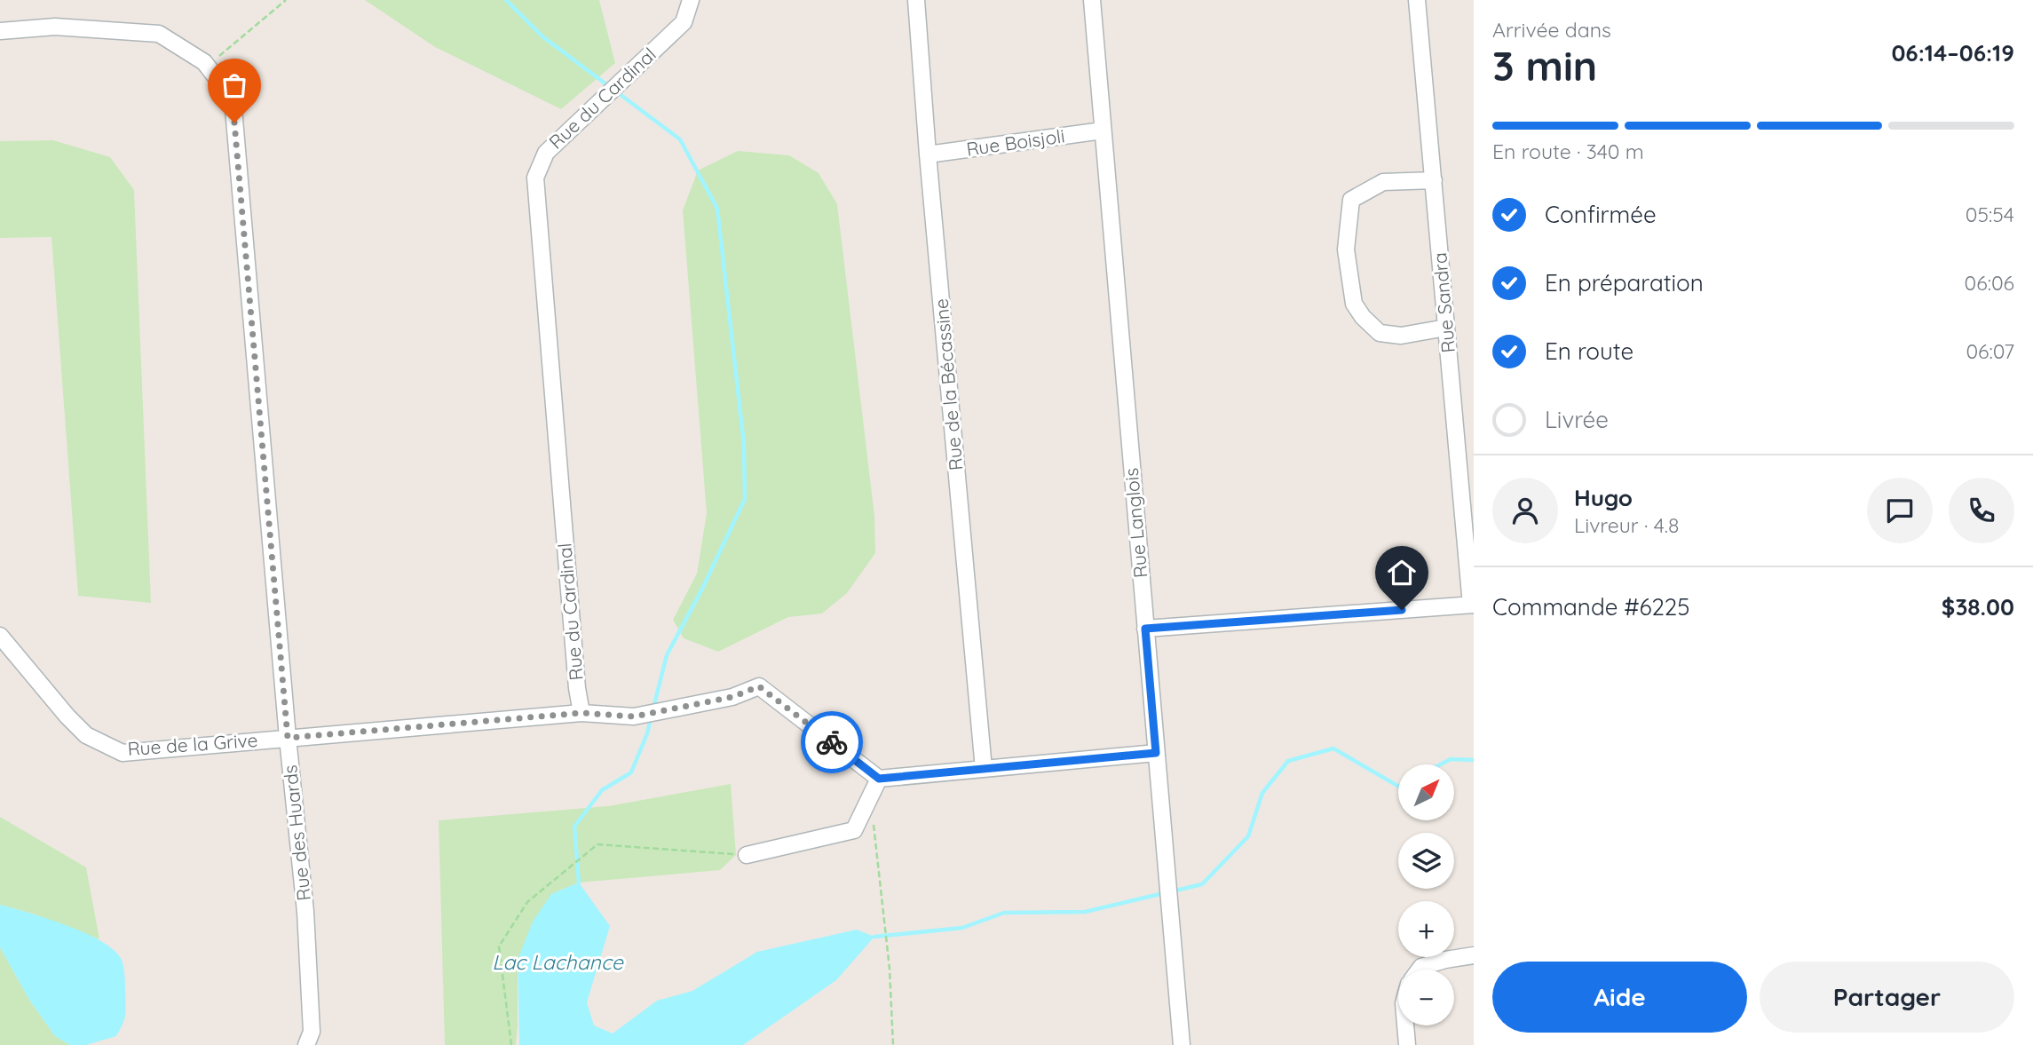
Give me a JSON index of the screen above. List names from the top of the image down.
{
  "streets": {
    "street": [
      "Rue du Cardinal",
      "Rue Boisjoli",
      "Rue Sandra",
      "Rue de la Bécassine",
      "Rue Langlois",
      "Rue de la Grive",
      "Rue des Huards"
    ]
  },
  "crossings": [
    ["Rue du Cardinal", "Rue de la Grive"],
    ["Rue Boisjoli", "Rue de la Bécassine"],
    ["Rue Boisjoli", "Rue Langlois"],
    ["Rue de la Grive", "Rue des Huards"]
  ],
  "water": ["Lac Lachance"],
  "north": "top right",
  "page": {
    "heading": ["3 min", "Arrivée dans", "06:14–06:19"],
    "panel": [
      "Hugo",
      "Livreur · 4.8",
      "Commande #6225",
      "$38.00"
    ],
    "bar": "En route · 340 m",
    "list": [
      ["Confirmée", "05:54"],
      ["En préparation", "06:06"],
      ["En route", "06:07"],
      "Livrée"
    ],
    "map_buttons": ["+", "−"],
    "buttons": ["Aide", "Partager"]
  }
}
